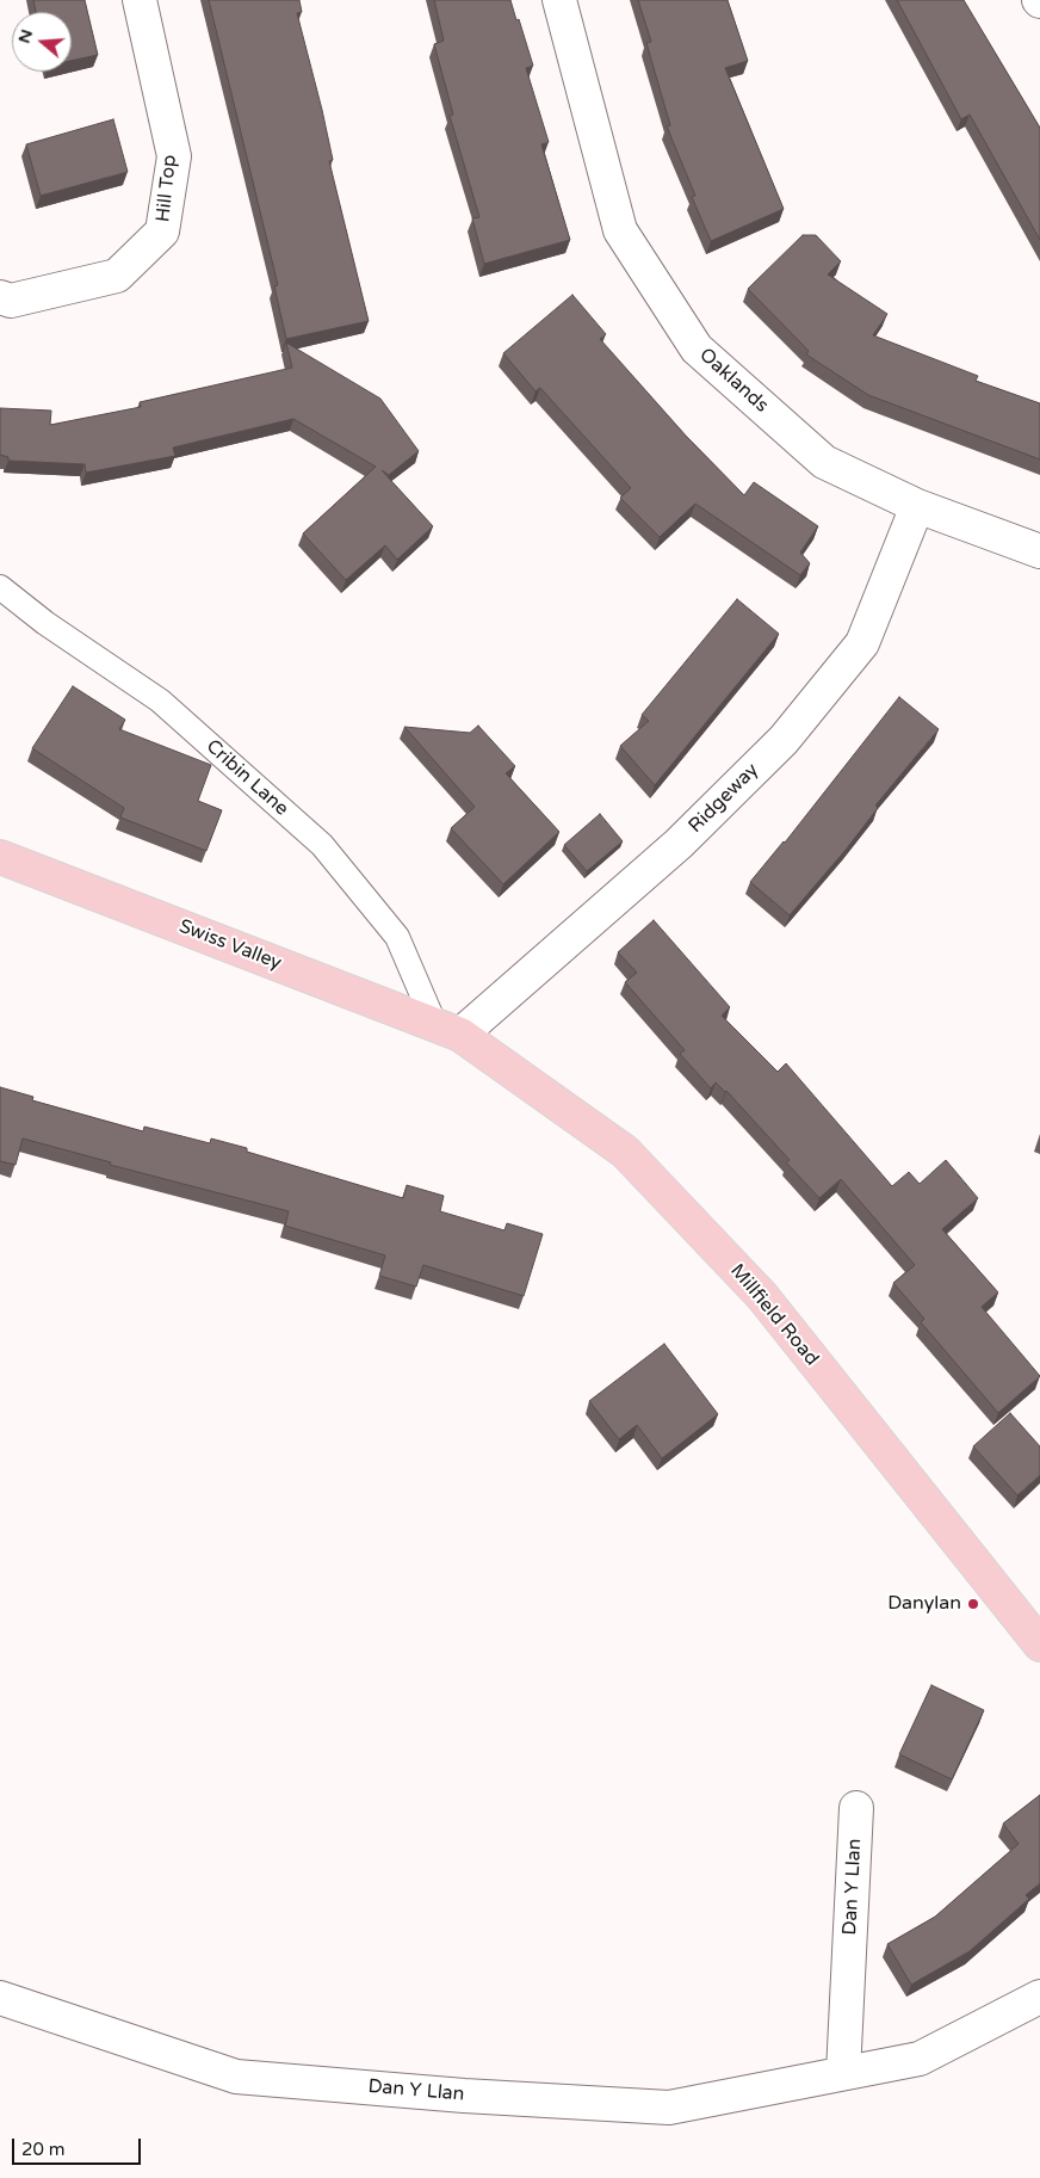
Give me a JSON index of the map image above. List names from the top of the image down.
{
  "streets": {
    "main road": ["Swiss Valley", "Millfield Road"],
    "street": [
      "Hill Top",
      "Oaklands",
      "Ridgeway",
      "Dan Y Llan"
    ],
    "lane": ["Cribin Lane"]
  },
  "crossings": [
    ["Oaklands", "Ridgeway"],
    ["Cribin Lane", "Ridgeway"],
    ["Cribin Lane", "Swiss Valley"],
    ["Cribin Lane", "Millfield Road"],
    ["Ridgeway", "Swiss Valley"],
    ["Ridgeway", "Millfield Road"],
    ["Swiss Valley", "Millfield Road"]
  ],
  "places": ["Danylan"],
  "scale_bar": "20 m",
  "north": "left"
}
